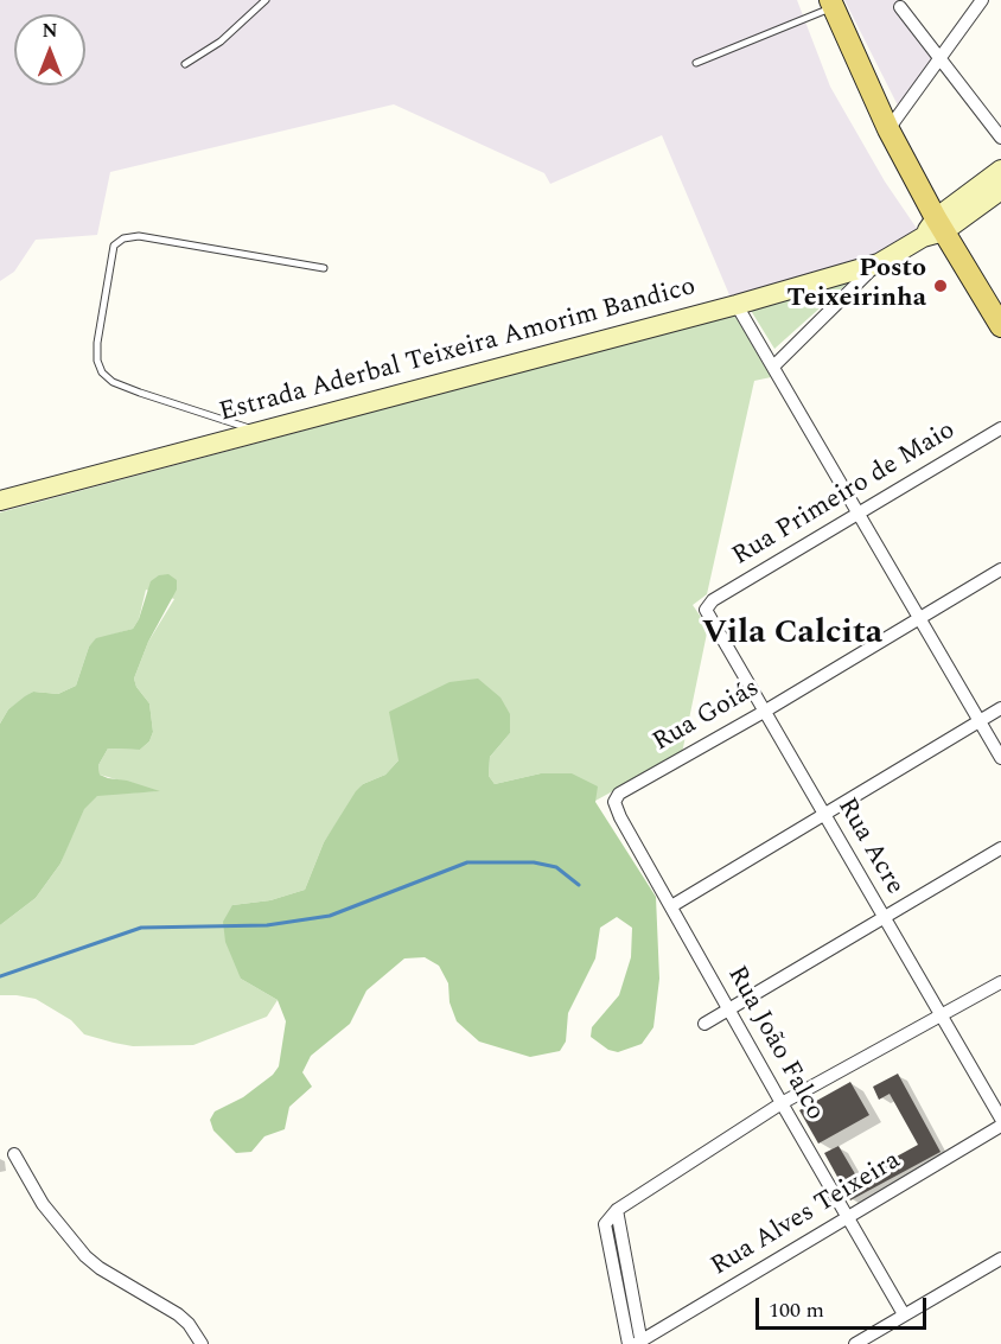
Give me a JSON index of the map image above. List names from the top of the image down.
{
  "streets": {
    "main road": ["Estrada Aderbal Teixeira Amorim Bandico"],
    "street": [
      "Rua Primeiro de Maio",
      "Rua Goiás",
      "Rua Acre",
      "Rua João Falco",
      "Rua Alves Teixeira"
    ]
  },
  "crossings": [
    ["Rua Primeiro de Maio", "Rua Acre"],
    ["Rua Goiás", "Rua Acre"],
    ["Rua Goiás", "Rua João Falco"],
    ["Rua João Falco", "Rua Alves Teixeira"]
  ],
  "districts": ["Vila Calcita"],
  "places": ["Posto Teixeirinha"],
  "scale_bar": "100 m",
  "north": "top"
}
